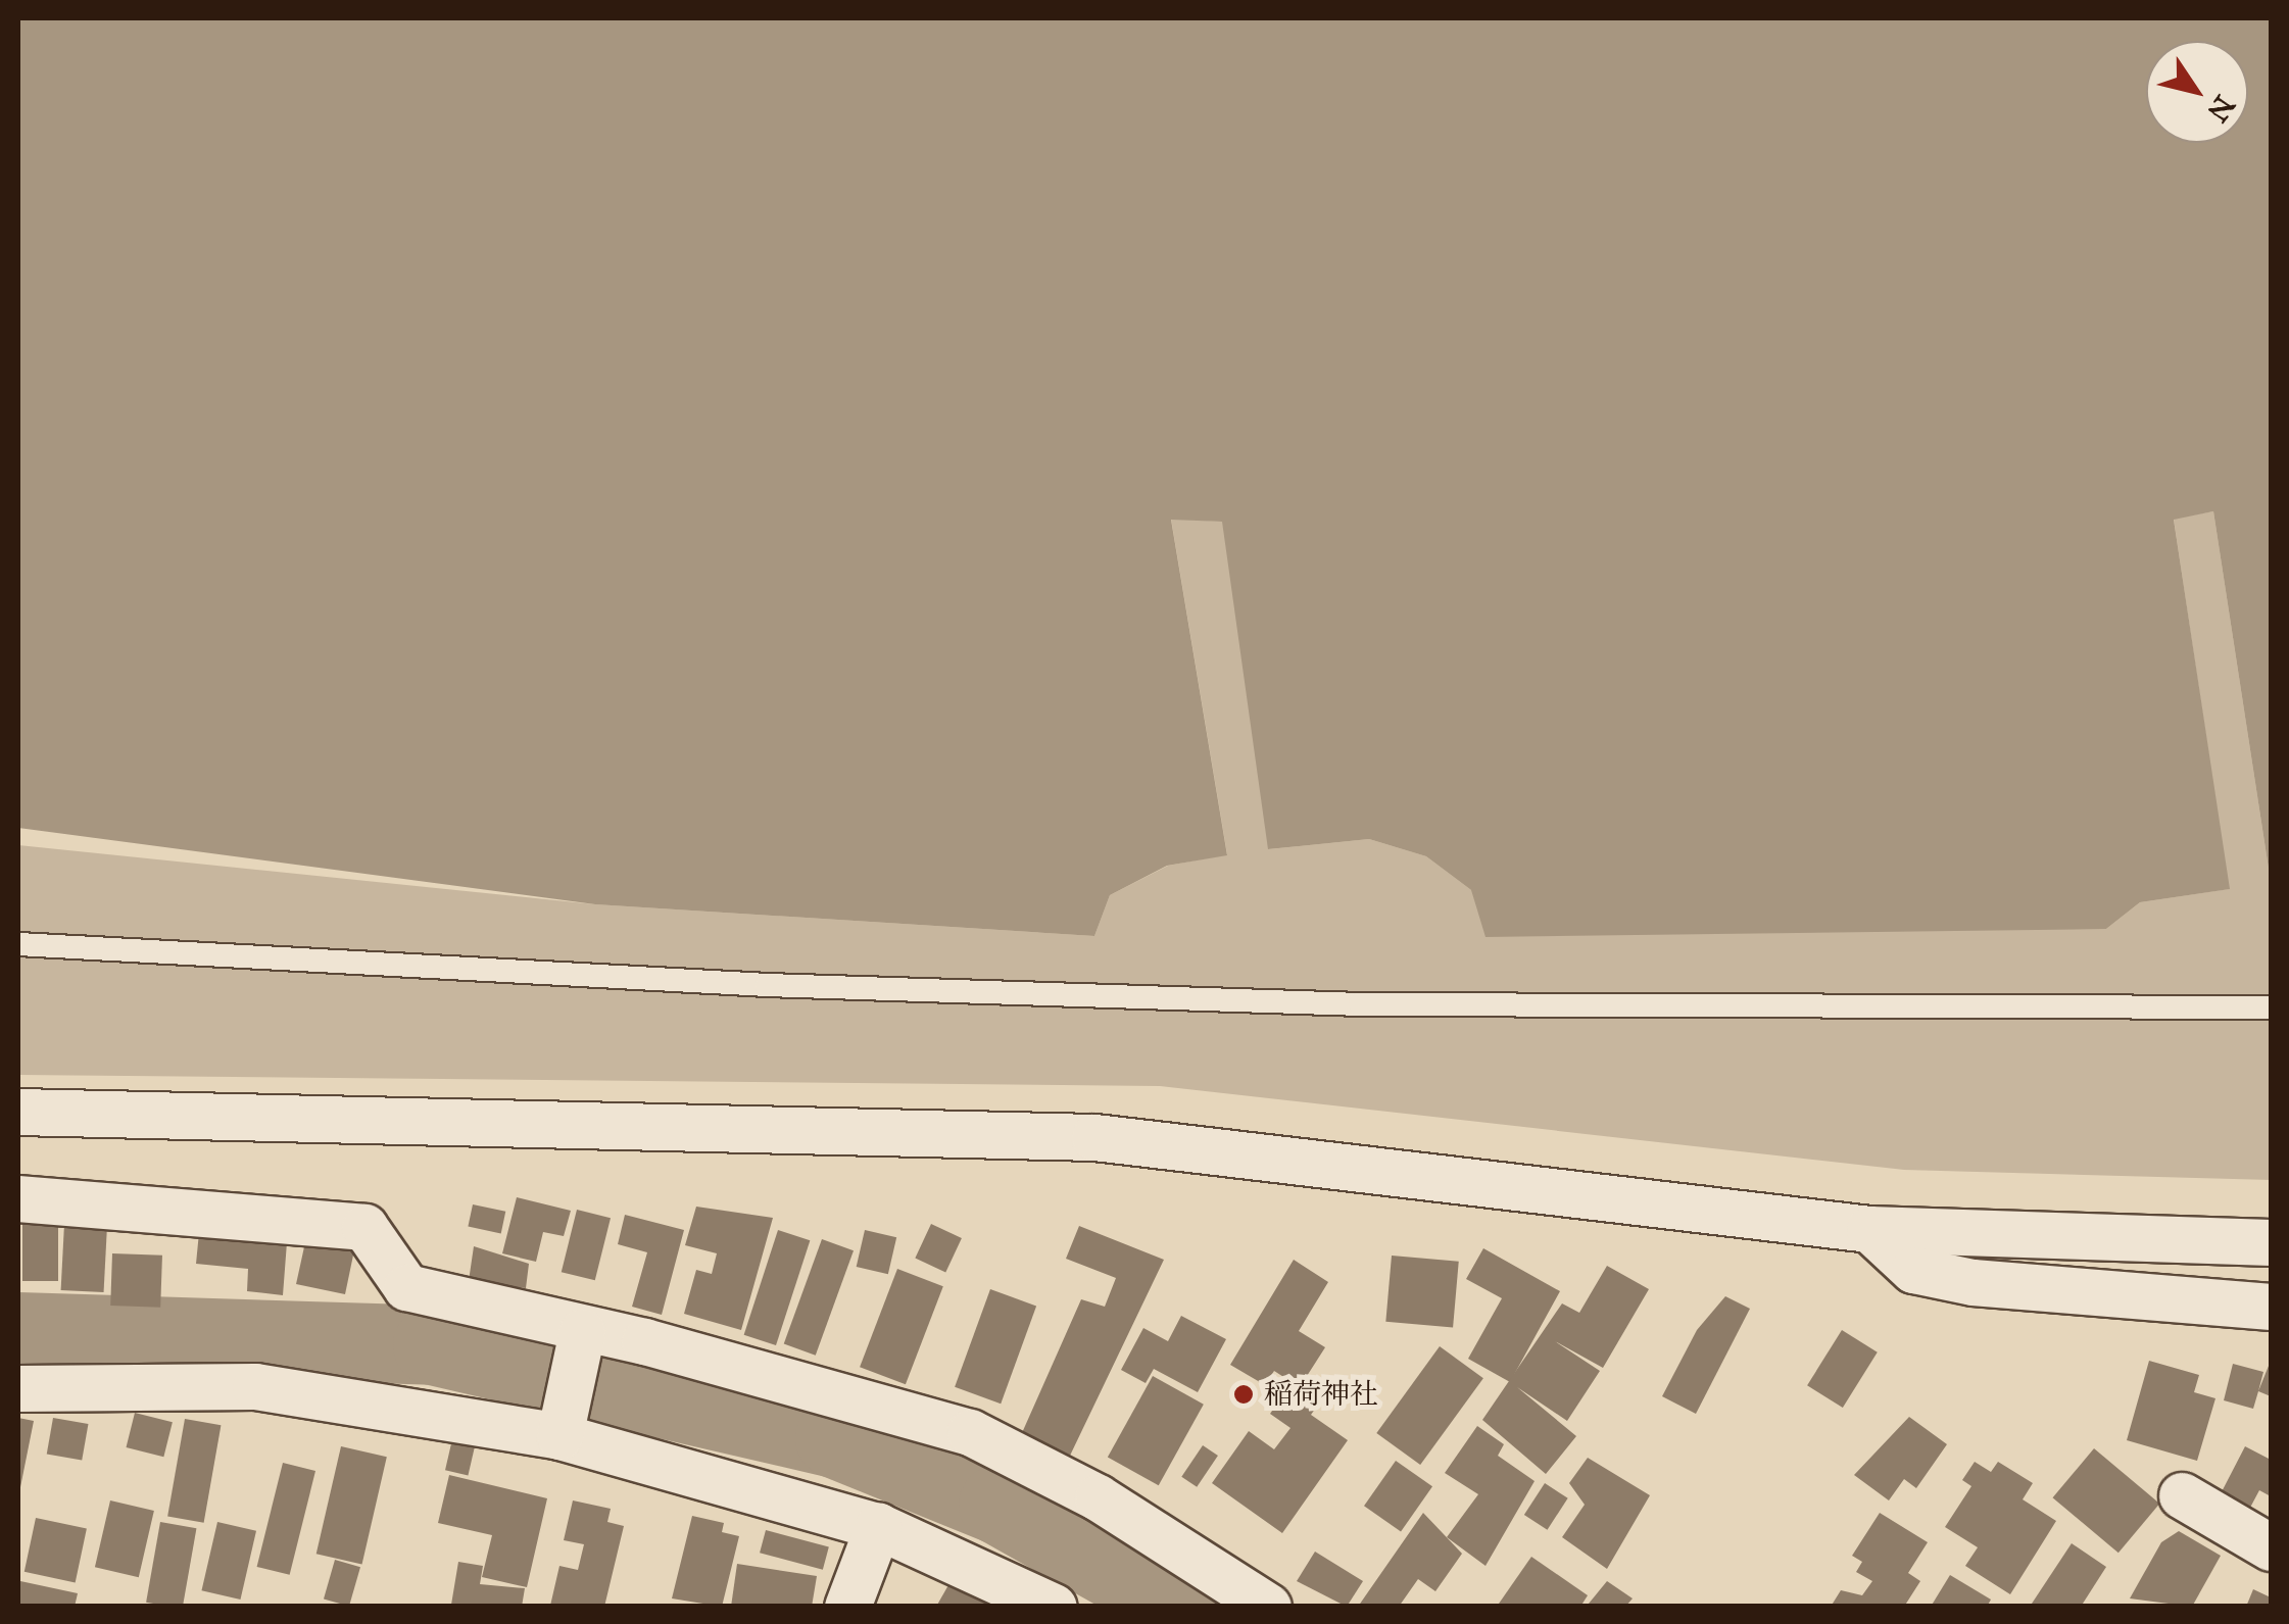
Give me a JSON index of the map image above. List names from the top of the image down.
{
  "places": ["稲荷神社"],
  "north": "bottom right"
}
